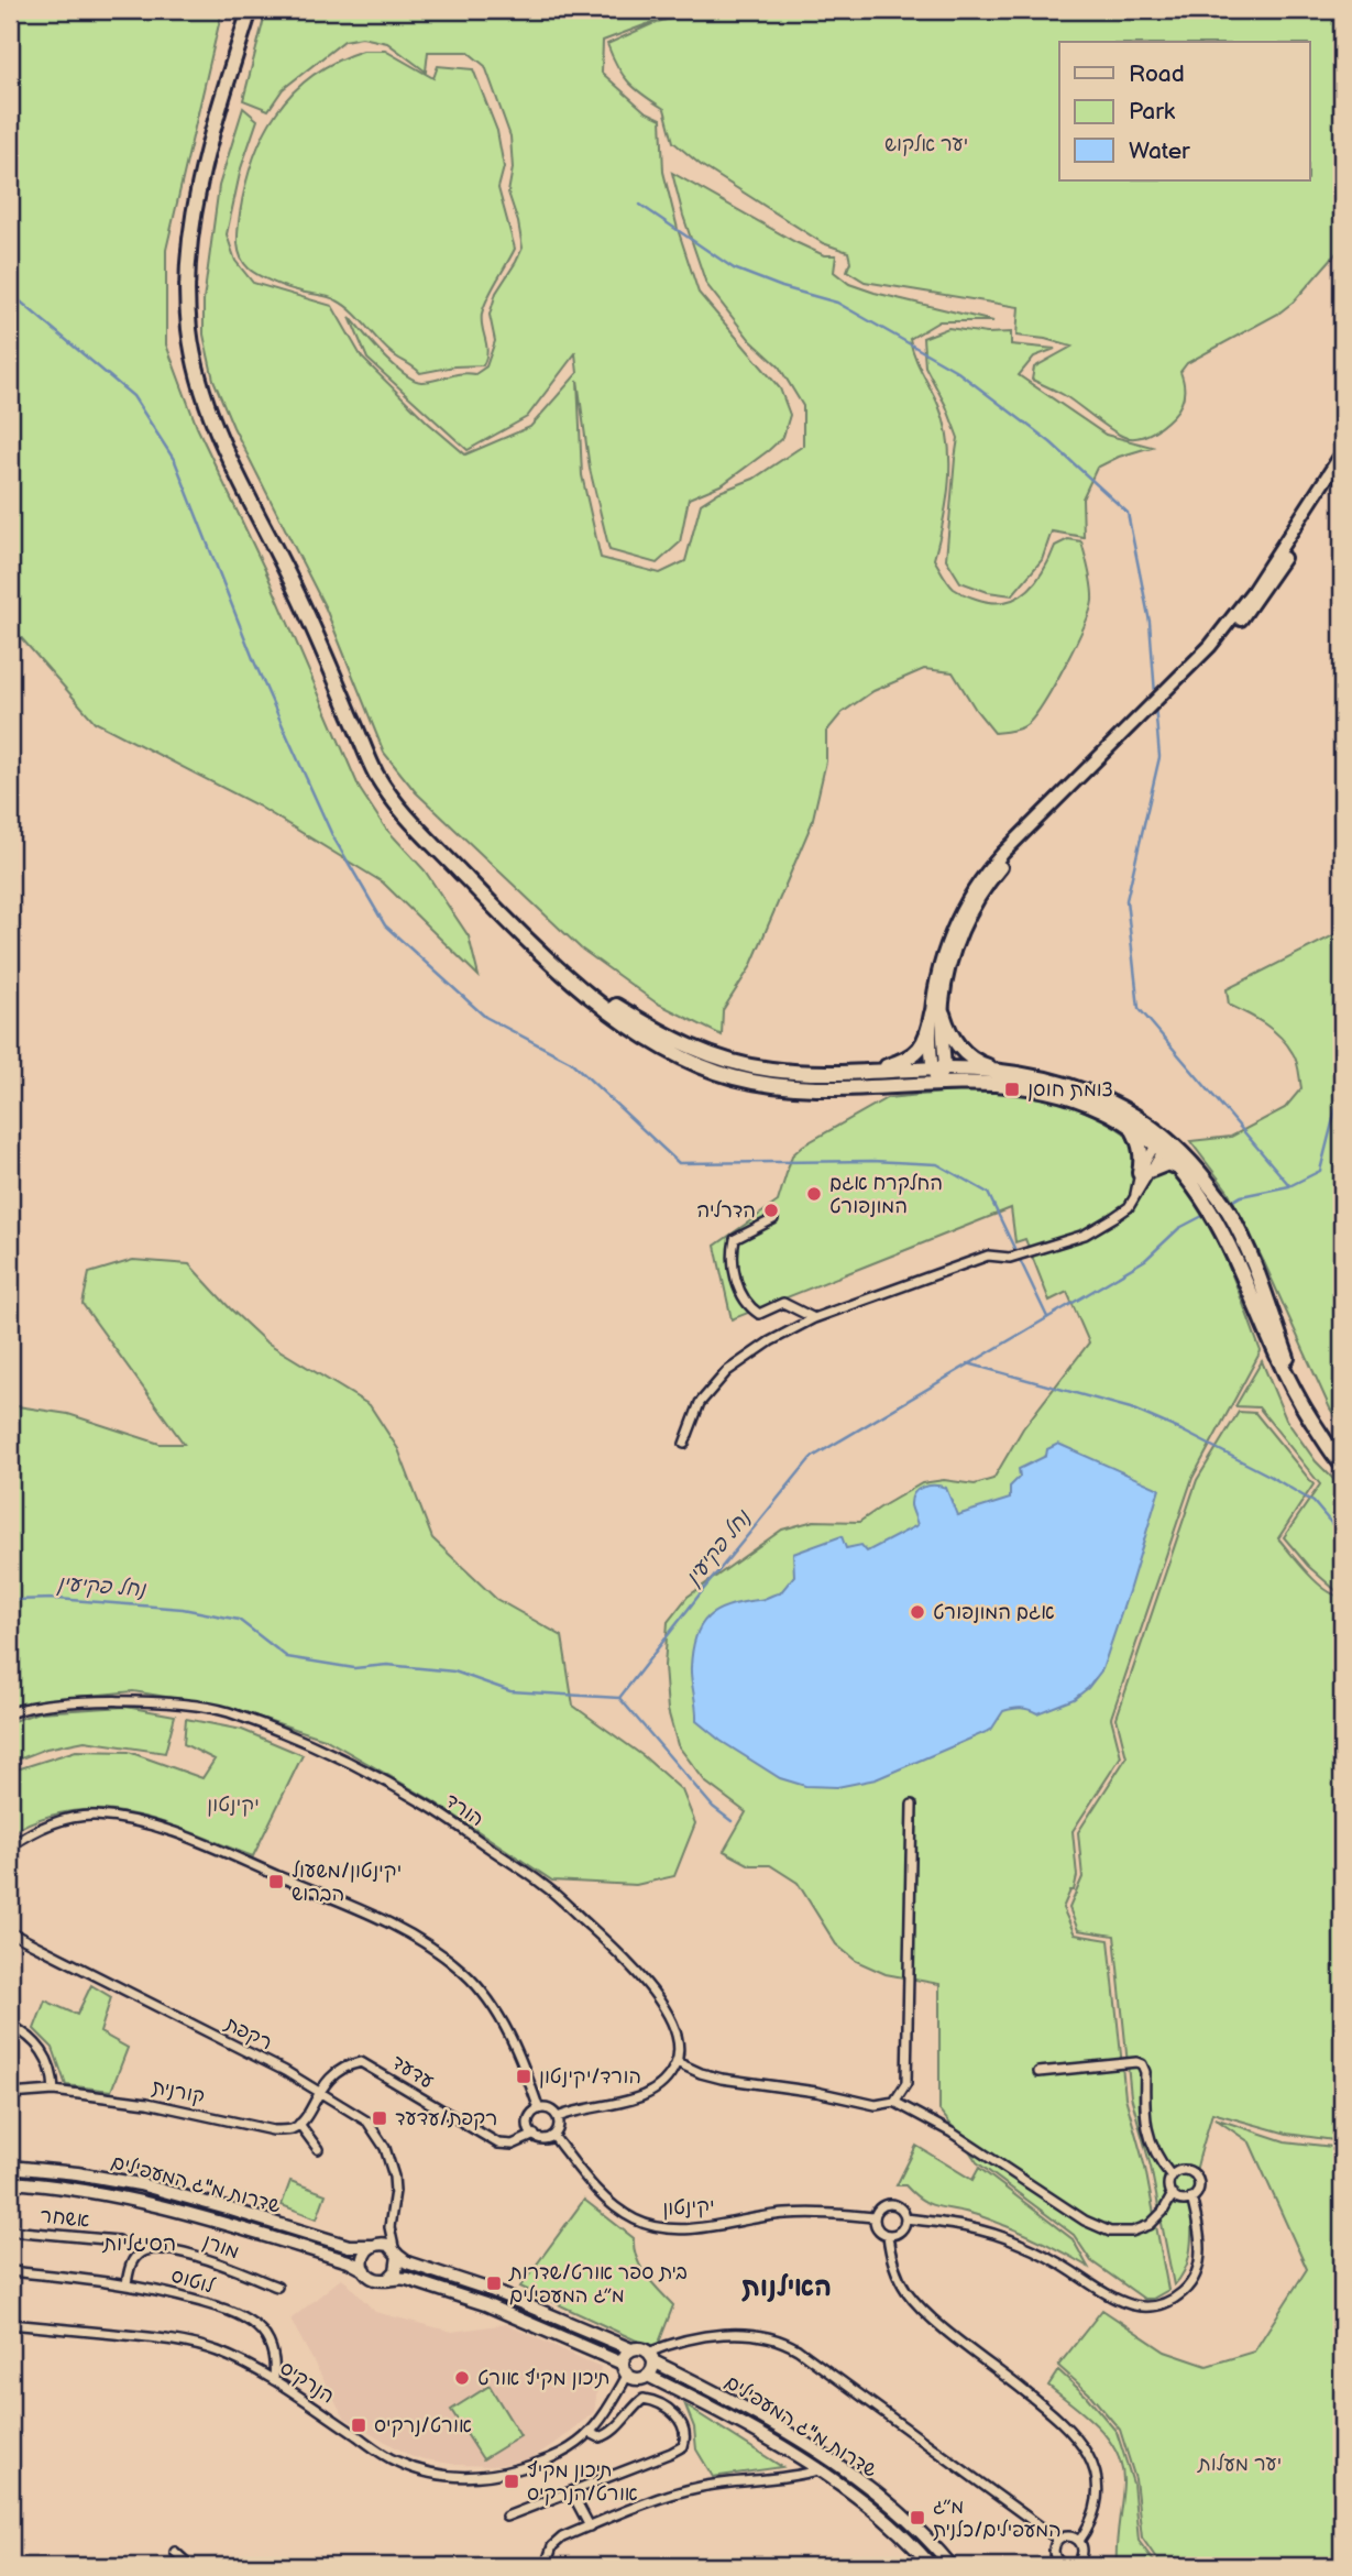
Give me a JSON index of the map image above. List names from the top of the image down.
{
  "streets": {
    "main road": ["שדרות מ\"ג המעפילים"],
    "street": [
      "הורד",
      "רקפת",
      "עדעד",
      "קורנית",
      "יקינטון",
      "אשחר",
      "מורן",
      "לוטוס",
      "הנרקיס"
    ]
  },
  "crossings": [
    ["רקפת", "עדעד"],
    ["רקפת", "שדרות מ\"ג המעפילים"],
    ["עדעד", "יקינטון"],
    ["שדרות מ\"ג המעפילים", "הנרקיס"],
    ["מורן", "לוטוס"],
    ["לוטוס", "הנרקיס"]
  ],
  "districts": ["הסיגליות", "האילנות"],
  "water": ["נחל פקיעין"],
  "parks": ["יער אלקוש", "יקינטון", "יער מעלות"],
  "places": {
    "transit": [
      "צומת חוסן",
      "יקינטון/משעול הברוש",
      "הורד/יקינטון",
      "רקפת/עדעד",
      "בית ספר אורט/שדרות מ״ג המעפילים",
      "אורט/נרקיס",
      "תיכון מקיף אורט/הנרקיס",
      "מ״ג המעפילים/כלנית"
    ],
    "other": [
      "החלקרח אגם המונפורט",
      "הדרליה",
      "אגם המונפורט",
      "תיכון מקיף אורט"
    ]
  },
  "legend": ["Road", "Park", "Water"]
}
